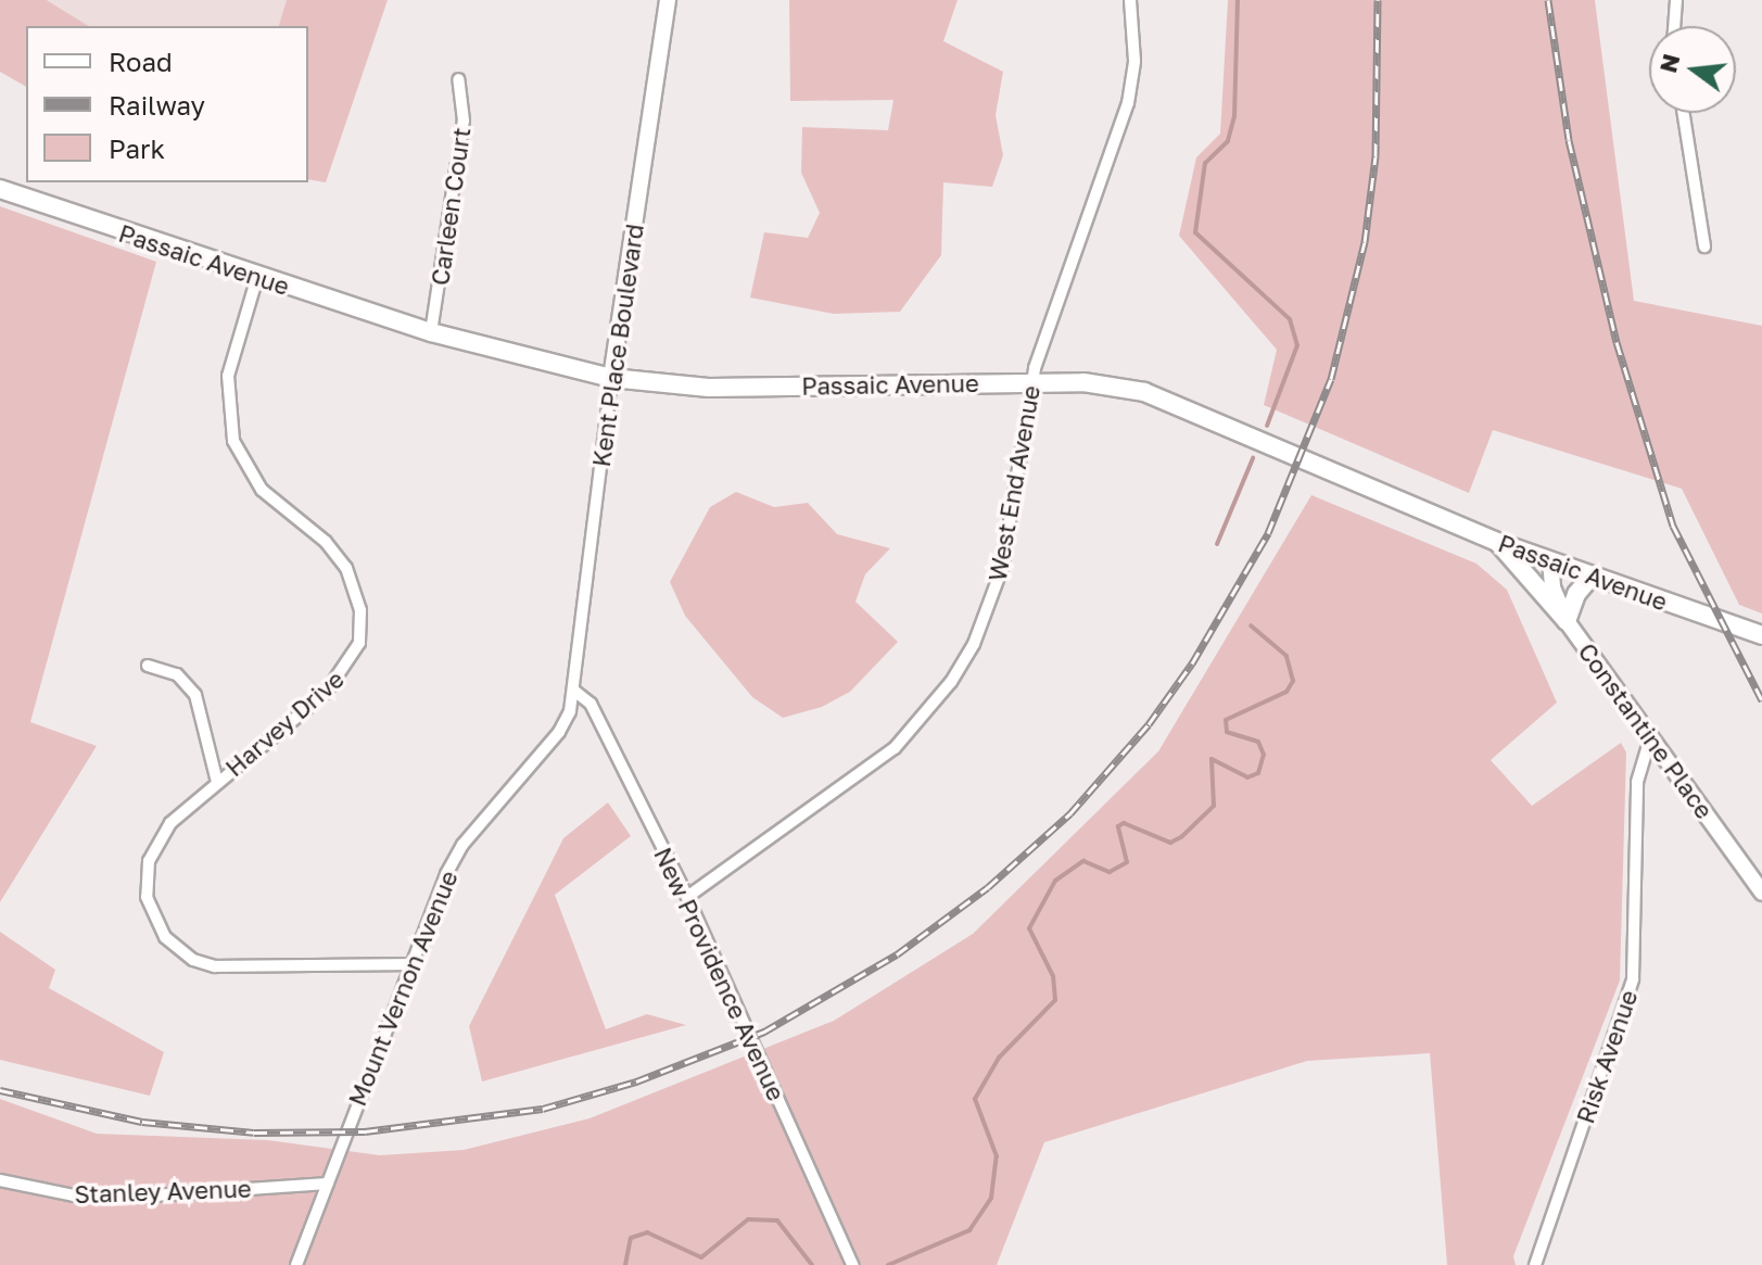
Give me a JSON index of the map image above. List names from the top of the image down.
{
  "streets": {
    "main road": ["Passaic Avenue"],
    "street": [
      "Carleen Court",
      "Kent Place Boulevard",
      "West End Avenue",
      "Harvey Drive",
      "Constantine Place",
      "New Providence Avenue",
      "Mount Vernon Avenue",
      "Risk Avenue",
      "Stanley Avenue"
    ]
  },
  "crossings": [
    ["Carleen Court", "Passaic Avenue"],
    ["Passaic Avenue", "Kent Place Boulevard"],
    ["Passaic Avenue", "West End Avenue"],
    ["Passaic Avenue", "Harvey Drive"],
    ["Passaic Avenue", "Constantine Place"],
    ["Kent Place Boulevard", "New Providence Avenue"],
    ["Kent Place Boulevard", "Mount Vernon Avenue"],
    ["West End Avenue", "New Providence Avenue"],
    ["Harvey Drive", "Mount Vernon Avenue"],
    ["Constantine Place", "Risk Avenue"],
    ["New Providence Avenue", "Mount Vernon Avenue"],
    ["Mount Vernon Avenue", "Stanley Avenue"]
  ],
  "legend": ["Road", "Railway", "Park"],
  "north": "left"
}
